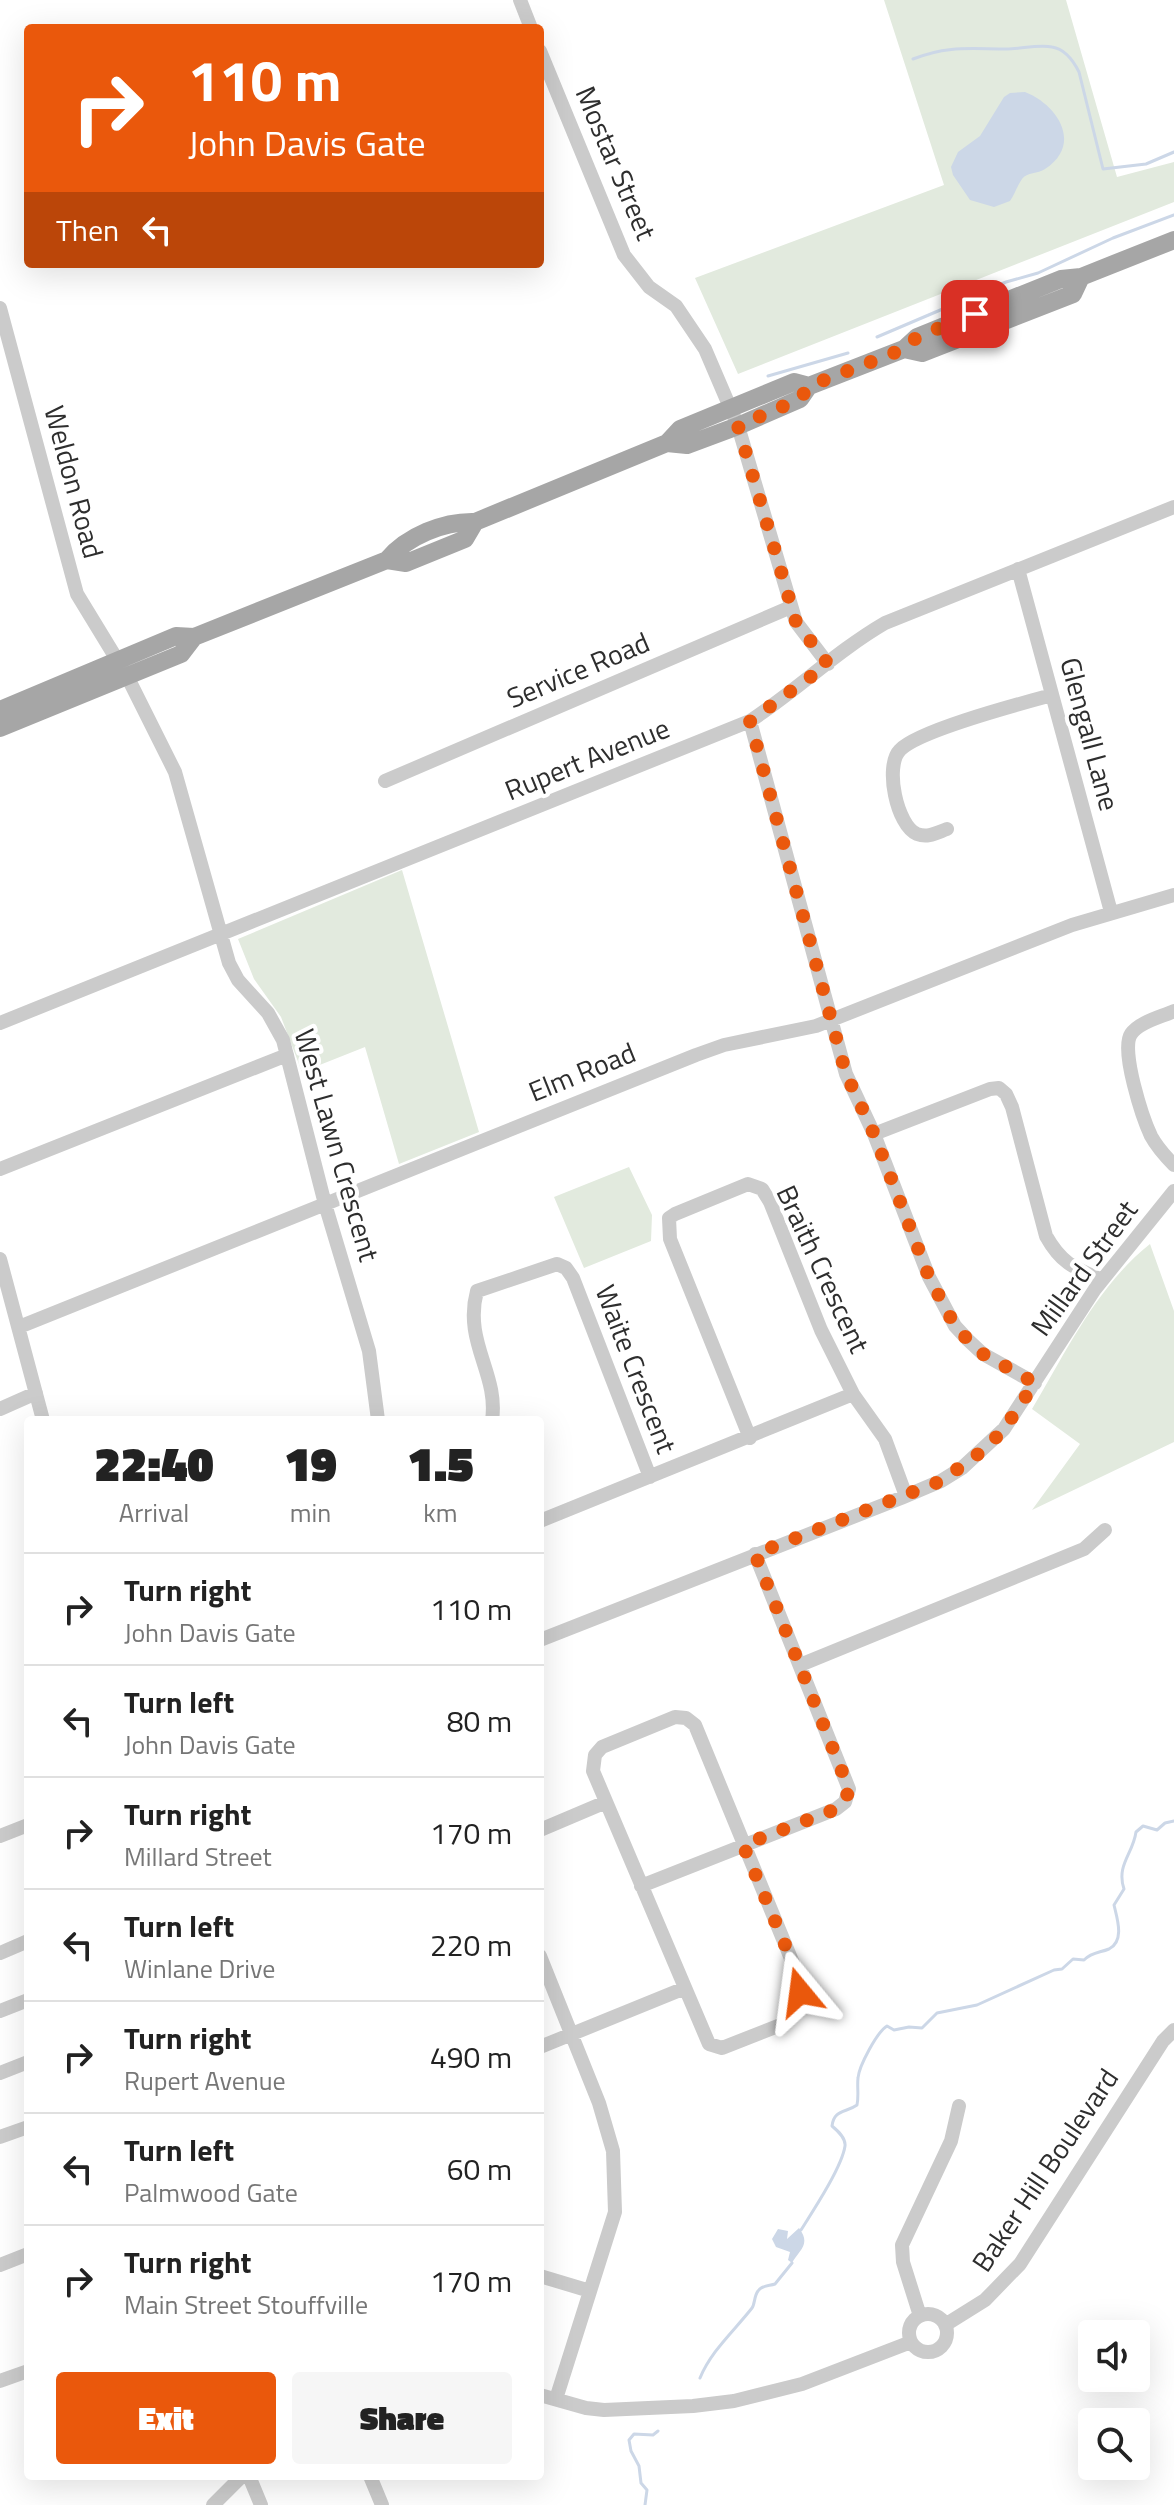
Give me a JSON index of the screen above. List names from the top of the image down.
{
  "streets": {
    "street": [
      "Mostar Street",
      "Weldon Road",
      "Service Road",
      "Glengall Lane",
      "Rupert Avenue",
      "Elm Road",
      "West Lawn Crescent",
      "Millard Street",
      "Braith Crescent",
      "Waite Crescent",
      "Baker Hill Boulevard"
    ]
  },
  "crossings": [
    ["Mostar Street", "Service Road"],
    ["Mostar Street", "Rupert Avenue"],
    ["Weldon Road", "West Lawn Crescent"],
    ["Glengall Lane", "Rupert Avenue"],
    ["Glengall Lane", "Elm Road"],
    ["Rupert Avenue", "West Lawn Crescent"],
    ["Elm Road", "West Lawn Crescent"],
    ["Millard Street", "Braith Crescent"]
  ],
  "page": {
    "turn": ["110 m", "John Davis Gate"],
    "then": "Then",
    "eta": [
      "22:40",
      "Arrival",
      "19",
      "min",
      "1.5",
      "km"
    ],
    "list": [
      {
        "name": "Turn right",
        "note": "John Davis Gate",
        "value": "110 m"
      },
      {
        "name": "Turn left",
        "note": "John Davis Gate",
        "value": "80 m"
      },
      {
        "name": "Turn right",
        "note": "Millard Street",
        "value": "170 m"
      },
      {
        "name": "Turn left",
        "note": "Winlane Drive",
        "value": "220 m"
      },
      {
        "name": "Turn right",
        "note": "Rupert Avenue",
        "value": "490 m"
      },
      {
        "name": "Turn left",
        "note": "Palmwood Gate",
        "value": "60 m"
      },
      {
        "name": "Turn right",
        "note": "Main Street Stouffville",
        "value": "170 m"
      }
    ],
    "buttons": ["Exit", "Share"]
  }
}
